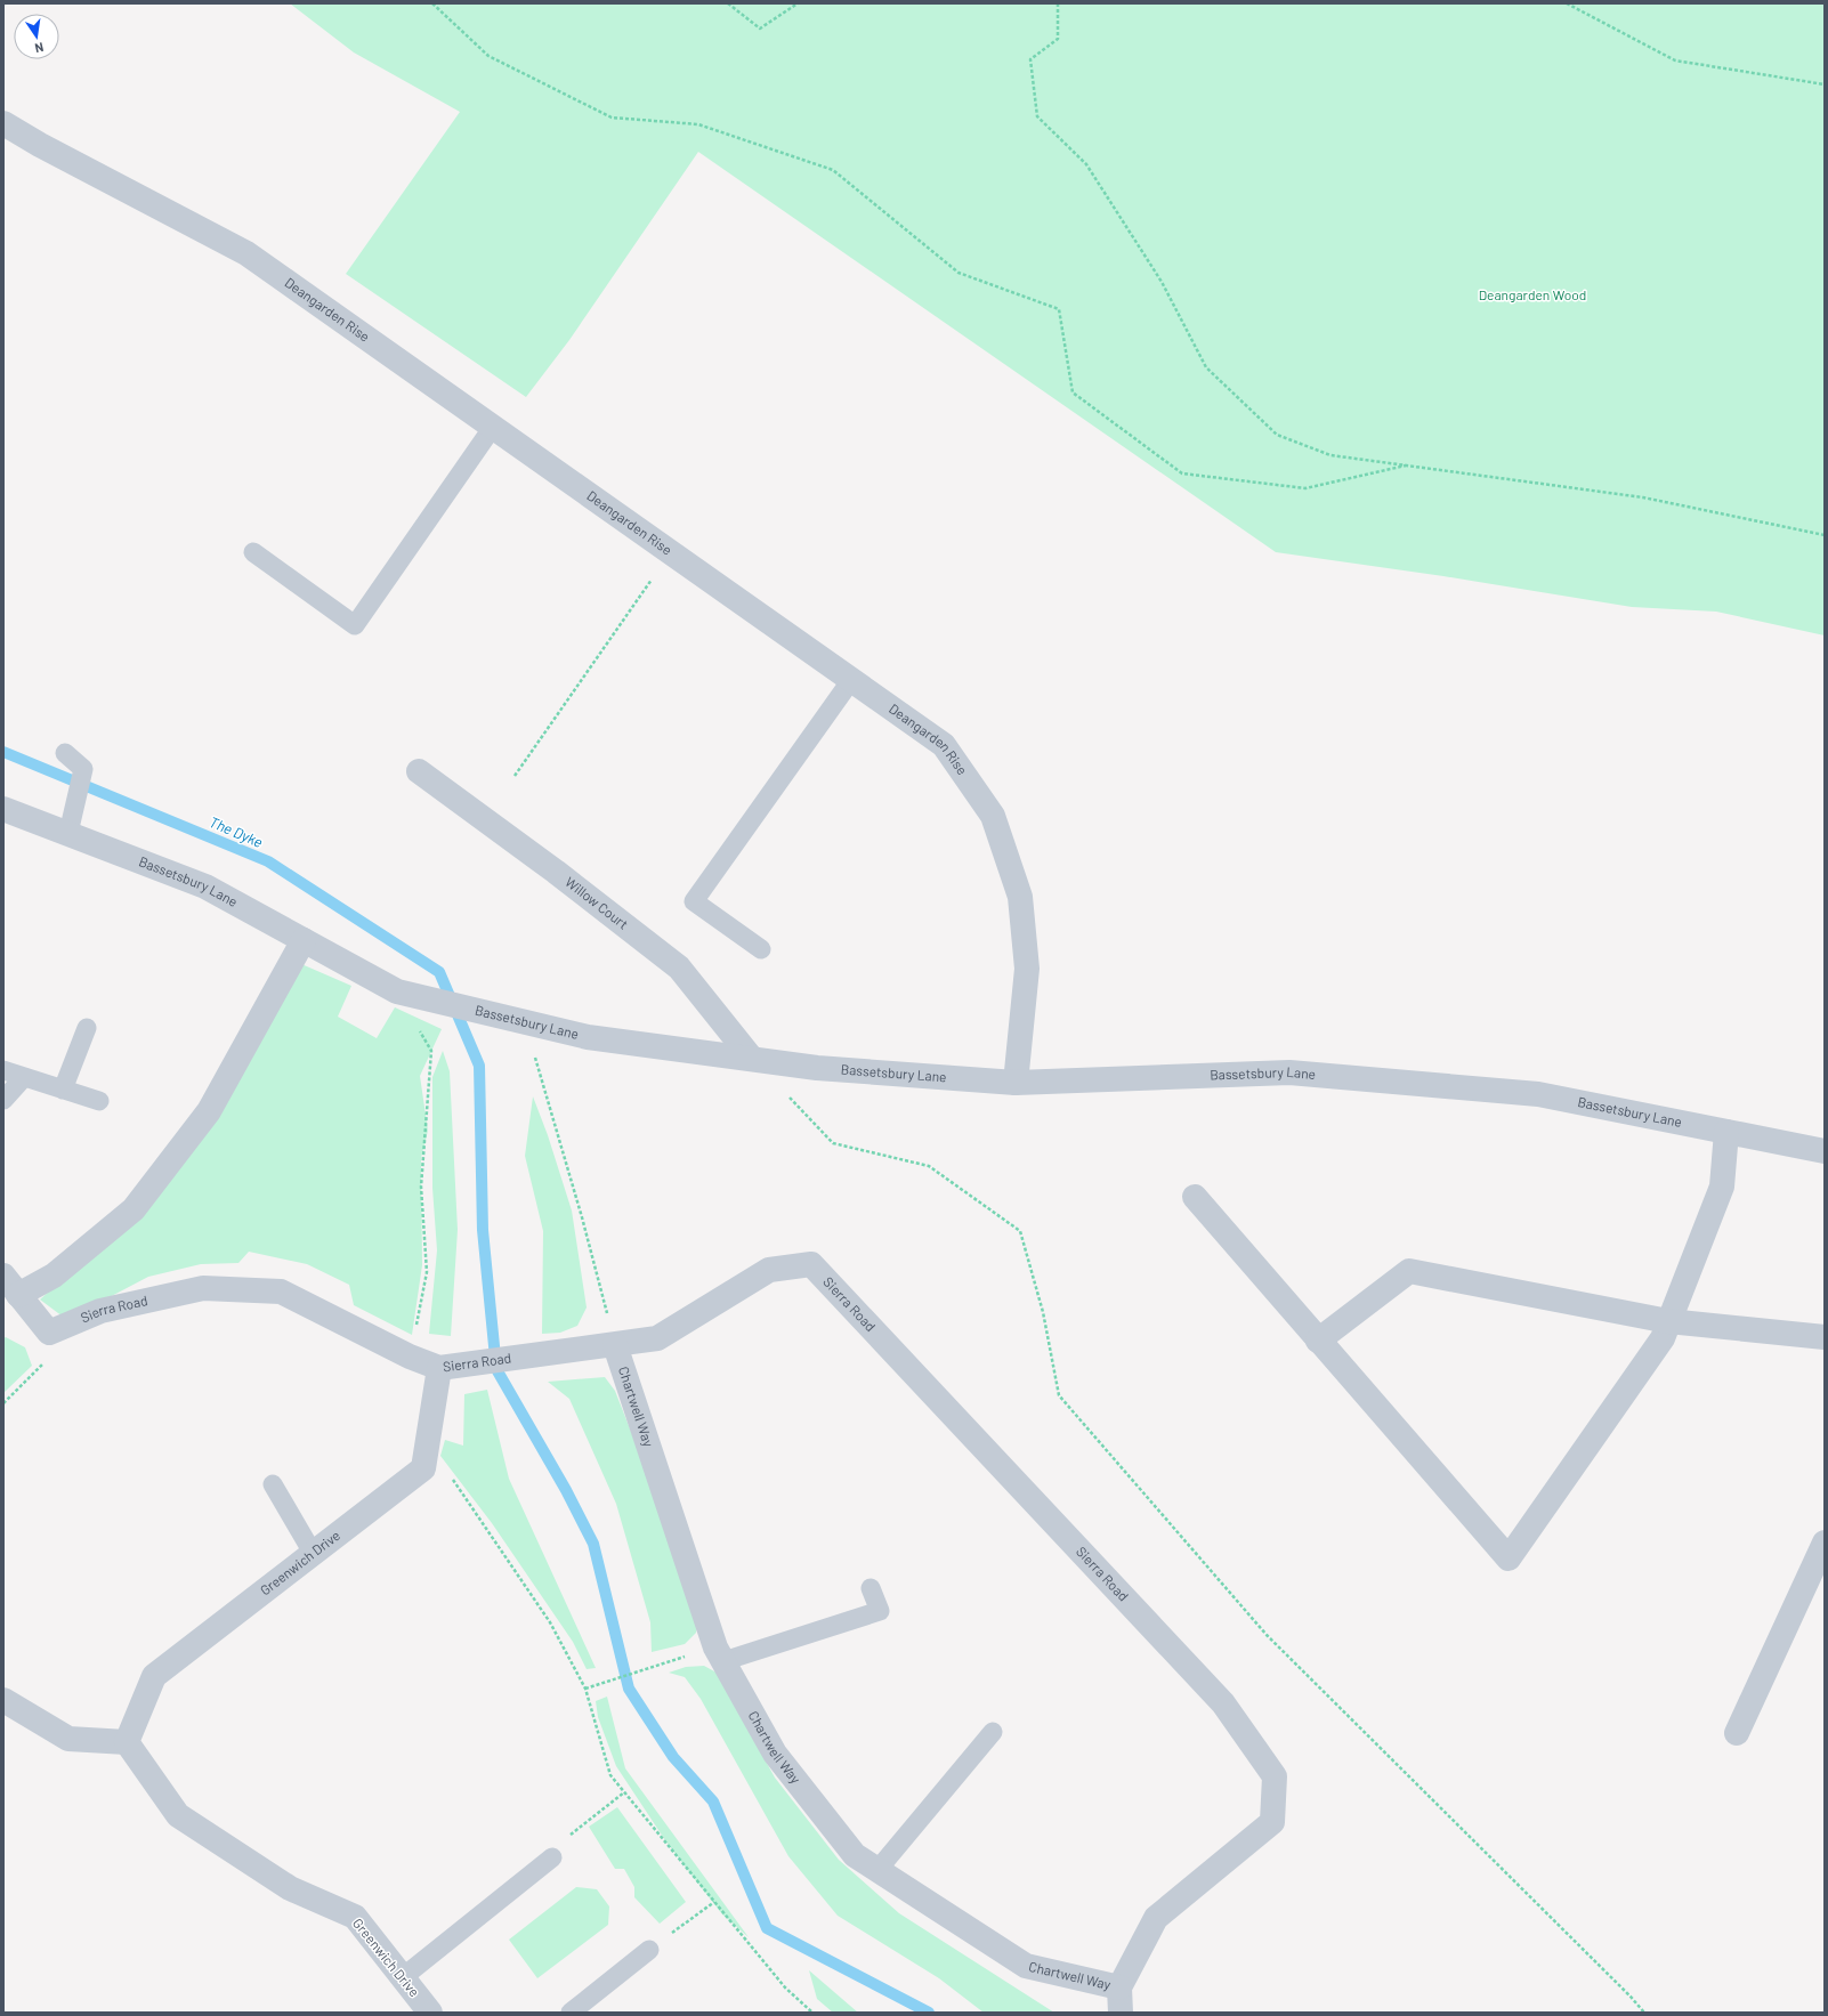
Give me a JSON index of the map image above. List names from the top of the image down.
{
  "streets": {
    "street": [
      "Deangarden Rise",
      "Bassetsbury Lane",
      "Willow Court",
      "Sierra Road",
      "Chartwell Way",
      "Greenwich Drive"
    ]
  },
  "crossings": [
    ["Deangarden Rise", "Bassetsbury Lane"],
    ["Bassetsbury Lane", "Willow Court"],
    ["Sierra Road", "Chartwell Way"],
    ["Sierra Road", "Greenwich Drive"]
  ],
  "water": ["The Dyke"],
  "parks": ["Deangarden Wood"],
  "north": "bottom"
}
